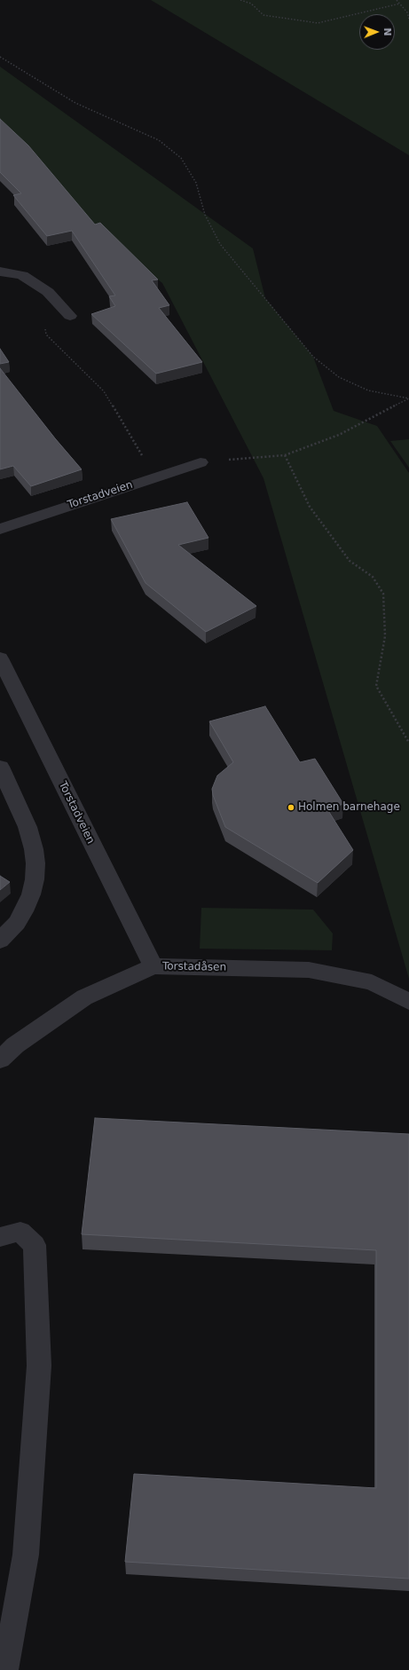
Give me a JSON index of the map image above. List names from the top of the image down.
{
  "streets": {
    "street": ["Torstadveien", "Torstadåsen"]
  },
  "crossings": [
    ["Torstadveien", "Torstadåsen"]
  ],
  "places": ["Holmen barnehage"],
  "north": "right"
}
